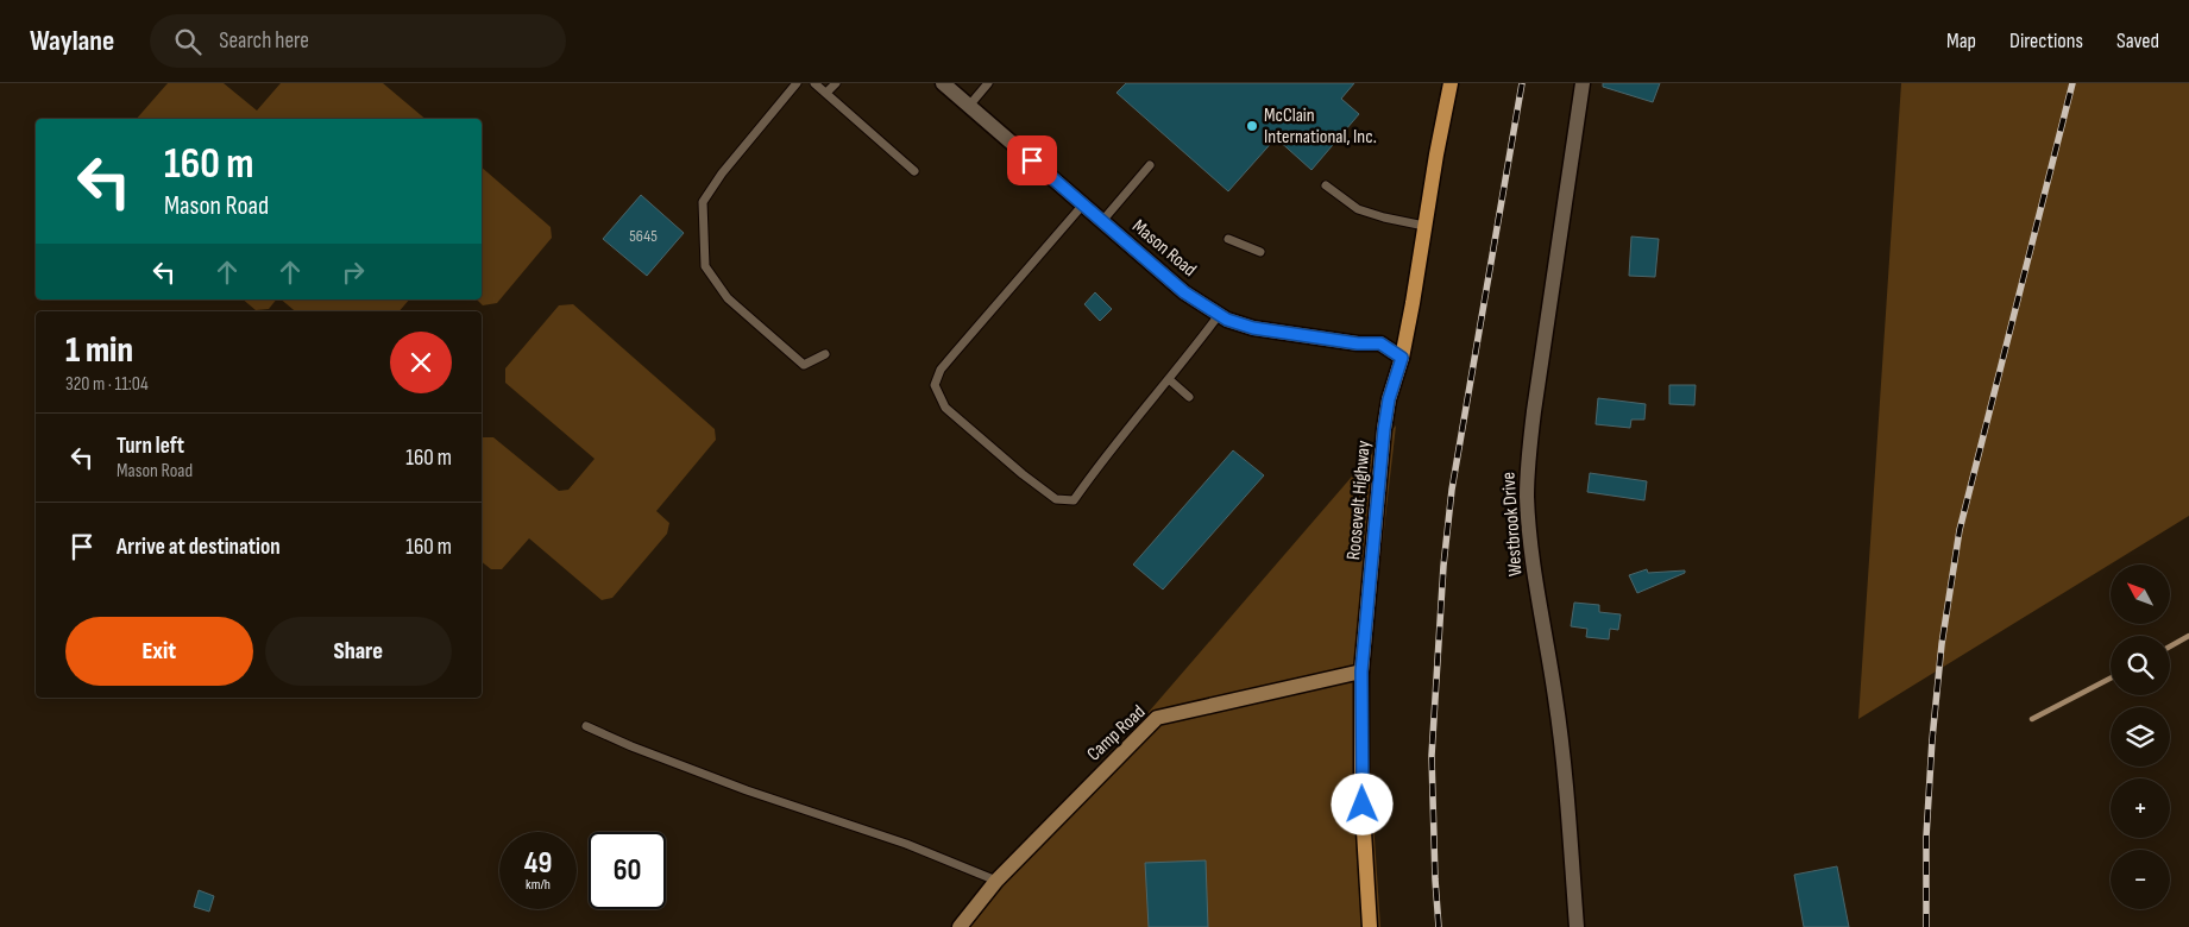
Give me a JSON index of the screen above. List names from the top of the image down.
{
  "streets": {
    "main road": ["Roosevelt Highway"],
    "street": ["Mason Road", "Westbrook Drive", "Camp Road"]
  },
  "crossings": [
    ["Mason Road", "Roosevelt Highway"],
    ["Roosevelt Highway", "Camp Road"]
  ],
  "places": ["McClain International, Inc."],
  "house_numbers": ["5645"],
  "north": "top left",
  "page": {
    "header": "Waylane",
    "search": "Search here",
    "nav": ["Map", "Directions", "Saved"],
    "turn": ["160 m", "Mason Road"],
    "heading": ["1 min", "320 m · 11:04"],
    "list": [
      {
        "name": "Turn left",
        "note": "Mason Road",
        "value": "160 m"
      },
      {
        "name": "Arrive at destination",
        "value": "160 m"
      }
    ],
    "map_buttons": ["+", "−"],
    "buttons": ["Exit", "Share"],
    "speed": "49 km/h",
    "limit": "60"
  }
}
